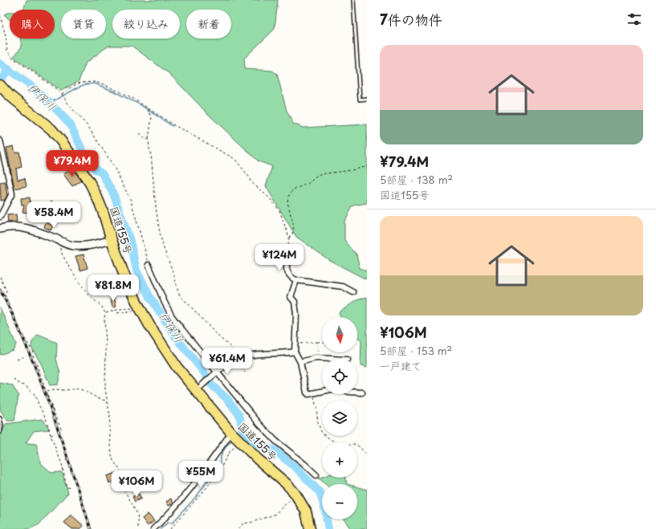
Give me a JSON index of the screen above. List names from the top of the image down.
{
  "streets": {
    "highway": ["国道155号"]
  },
  "water": ["伊保川"],
  "north": "bottom",
  "page": {
    "heading": "7件の物件",
    "chip": [
      "購入",
      "賃貸",
      "絞り込み",
      "新着"
    ],
    "list": [
      {
        "name": "¥79.4M",
        "note": "5部屋 · 138 m² · 国道155号"
      },
      {
        "name": "¥106M",
        "note": "5部屋 · 153 m² · 一戸建て"
      }
    ],
    "price": [
      "¥79.4M",
      "¥58.4M",
      "¥124M",
      "¥81.8M",
      "¥61.4M",
      "¥55M",
      "¥106M"
    ],
    "map_buttons": ["+", "−"]
  }
}
